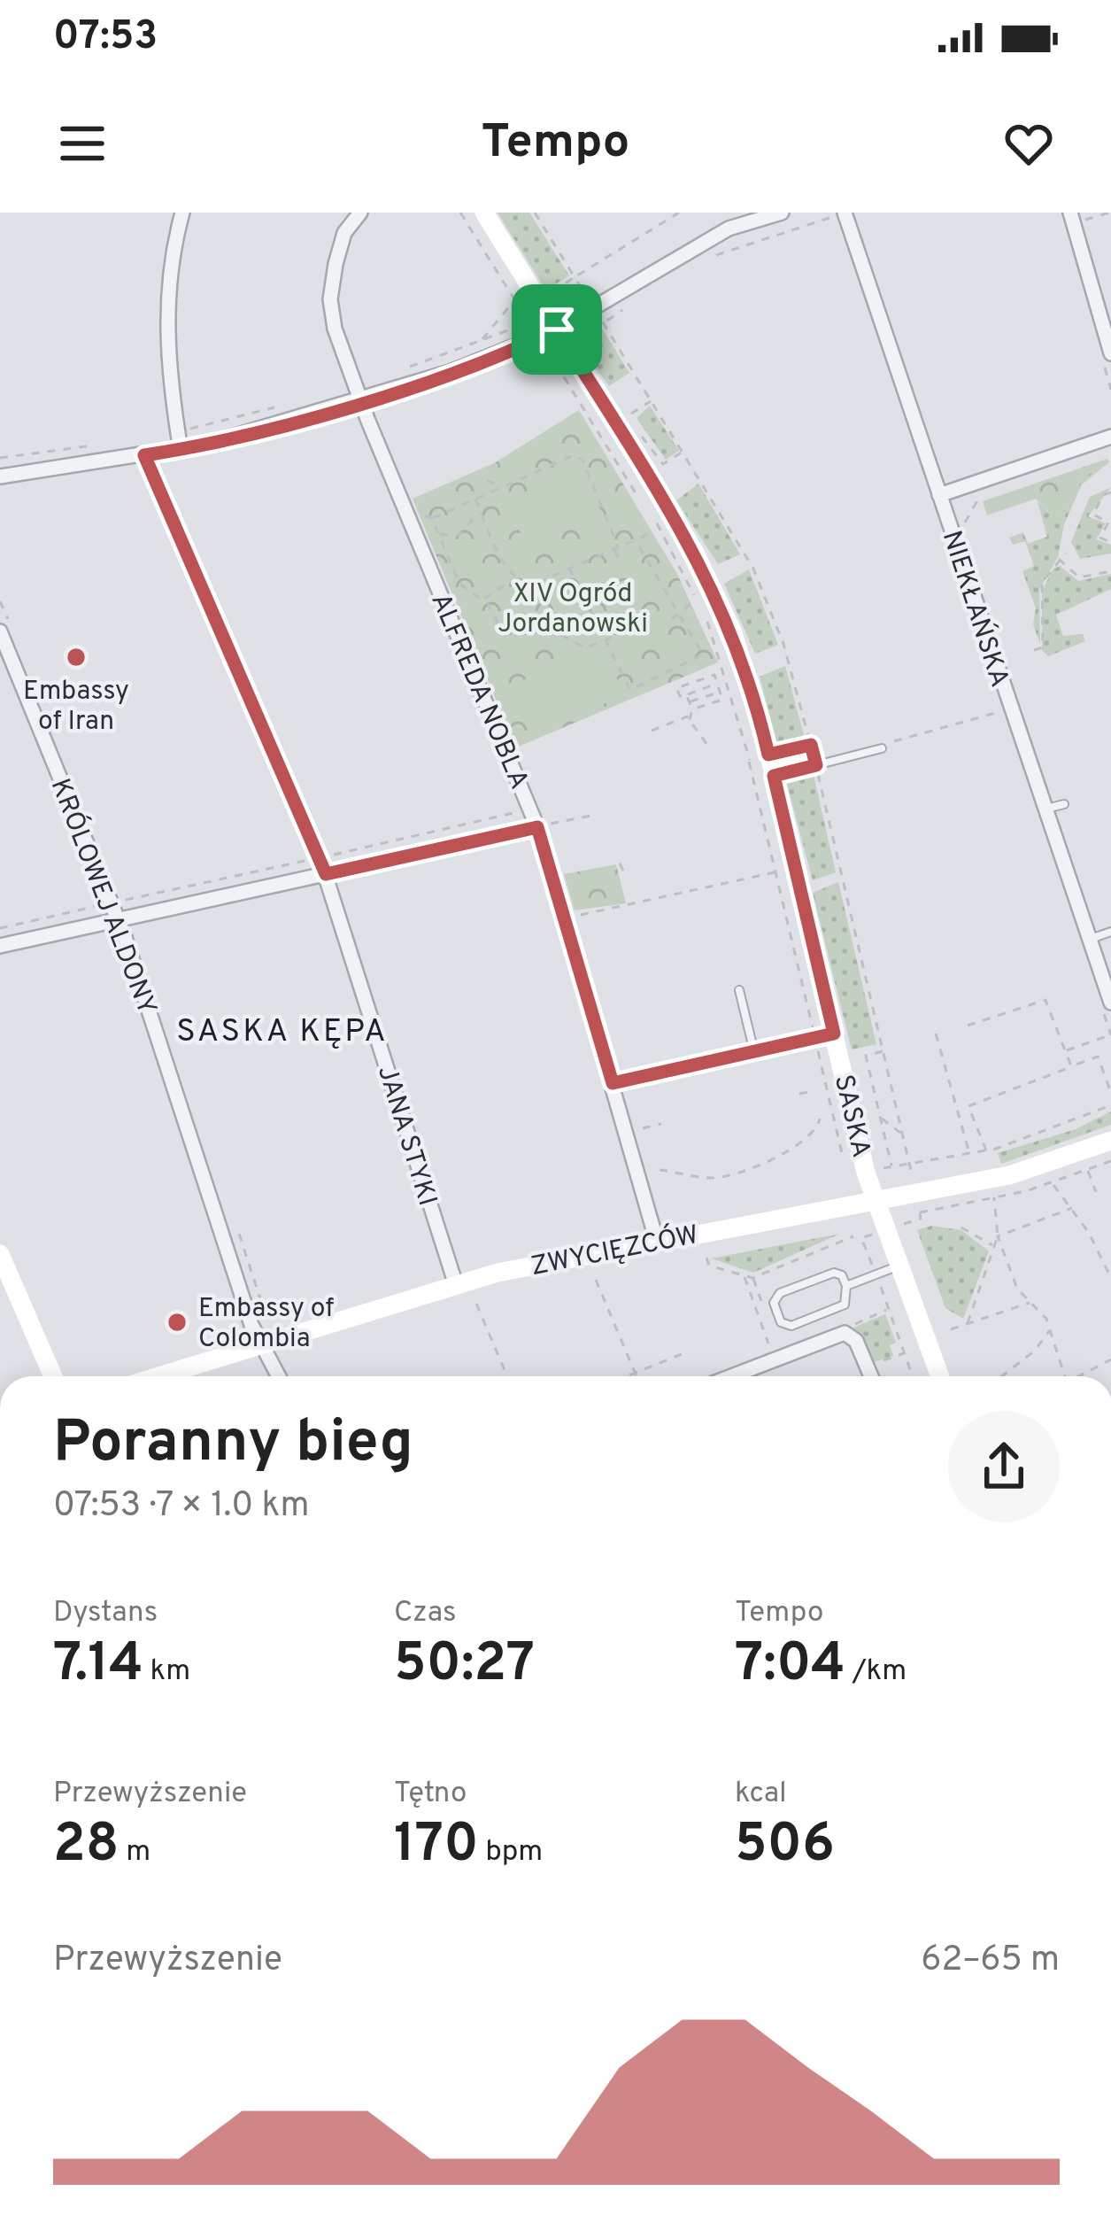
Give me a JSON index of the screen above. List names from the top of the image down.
{
  "streets": {
    "street": [
      "NIEKŁAŃSKA",
      "ALFREDA NOBLA",
      "KRÓLOWEJ ALDONY",
      "SASKA",
      "JANA STYKI",
      "ZWYCIĘZCÓW"
    ]
  },
  "crossings": [
    ["ALFREDA NOBLA", "ZWYCIĘZCÓW"],
    ["KRÓLOWEJ ALDONY", "ZWYCIĘZCÓW"],
    ["SASKA", "ZWYCIĘZCÓW"],
    ["JANA STYKI", "ZWYCIĘZCÓW"]
  ],
  "districts": ["SASKA KĘPA"],
  "parks": ["XIV Ogród Jordanowski"],
  "places": ["Embassy of Iran", "Embassy of Colombia"],
  "page": {
    "status": "07:53",
    "header": "Tempo",
    "heading": ["Poranny bieg", "07:53 · 7 × 1.0 km"],
    "stats": [
      ["Dystans", "7.14 km"],
      ["Czas", "50:27"],
      ["Tempo", "7:04 /km"],
      ["Przewyższenie", "28 m"],
      ["Tętno", "170 bpm"],
      ["kcal", "506"]
    ],
    "chart": ["Przewyższenie", "62–65 m"]
  }
}
